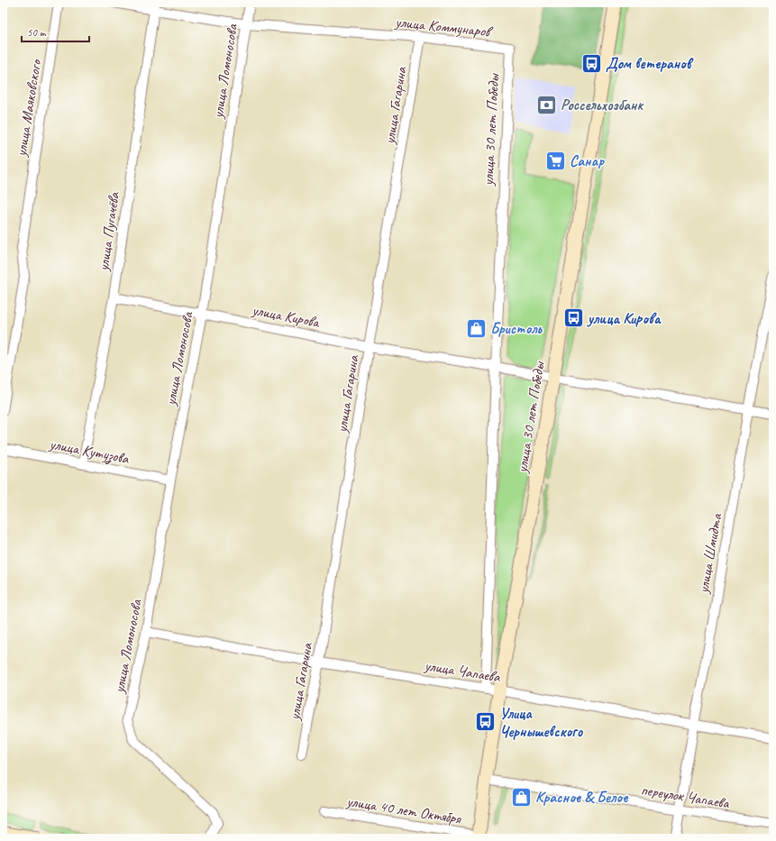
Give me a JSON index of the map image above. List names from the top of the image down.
{
  "streets": {
    "street": [
      "улица Коммунаров",
      "улица Ломоносова",
      "улица Гагарина",
      "улица Маяковского",
      "улица 30 лет Победы",
      "улица Пугачёва",
      "улица Кирова",
      "улица Кутузова",
      "улица Шмидта",
      "улица Чапаева",
      "переулок Чапаева",
      "улица 40 лет Октября"
    ]
  },
  "crossings": [
    ["улица Коммунаров", "улица Ломоносова"],
    ["улица Коммунаров", "улица Гагарина"],
    ["улица Коммунаров", "улица 30 лет Победы"],
    ["улица Коммунаров", "улица Пугачёва"],
    ["улица Ломоносова", "улица Кирова"],
    ["улица Ломоносова", "улица Кутузова"],
    ["улица Ломоносова", "улица Чапаева"],
    ["улица Гагарина", "улица Кирова"],
    ["улица Гагарина", "улица Чапаева"],
    ["улица 30 лет Победы", "улица Кирова"],
    ["улица 30 лет Победы", "улица Чапаева"],
    ["улица 30 лет Победы", "переулок Чапаева"],
    ["улица 30 лет Победы", "улица 40 лет Октября"],
    ["улица Пугачёва", "улица Кирова"],
    ["улица Пугачёва", "улица Кутузова"],
    ["улица Кирова", "улица Шмидта"],
    ["улица Шмидта", "улица Чапаева"],
    ["улица Шмидта", "переулок Чапаева"]
  ],
  "places": {
    "bus stop": ["Дом ветеранов", "улица Кирова", "Улица Чернышевского"],
    "bank": ["Россельхозбанк"],
    "supermarket": ["Санар"],
    "shop": ["Бристоль", "Красное & Белое"]
  },
  "scale_bar": "50 m"
}
